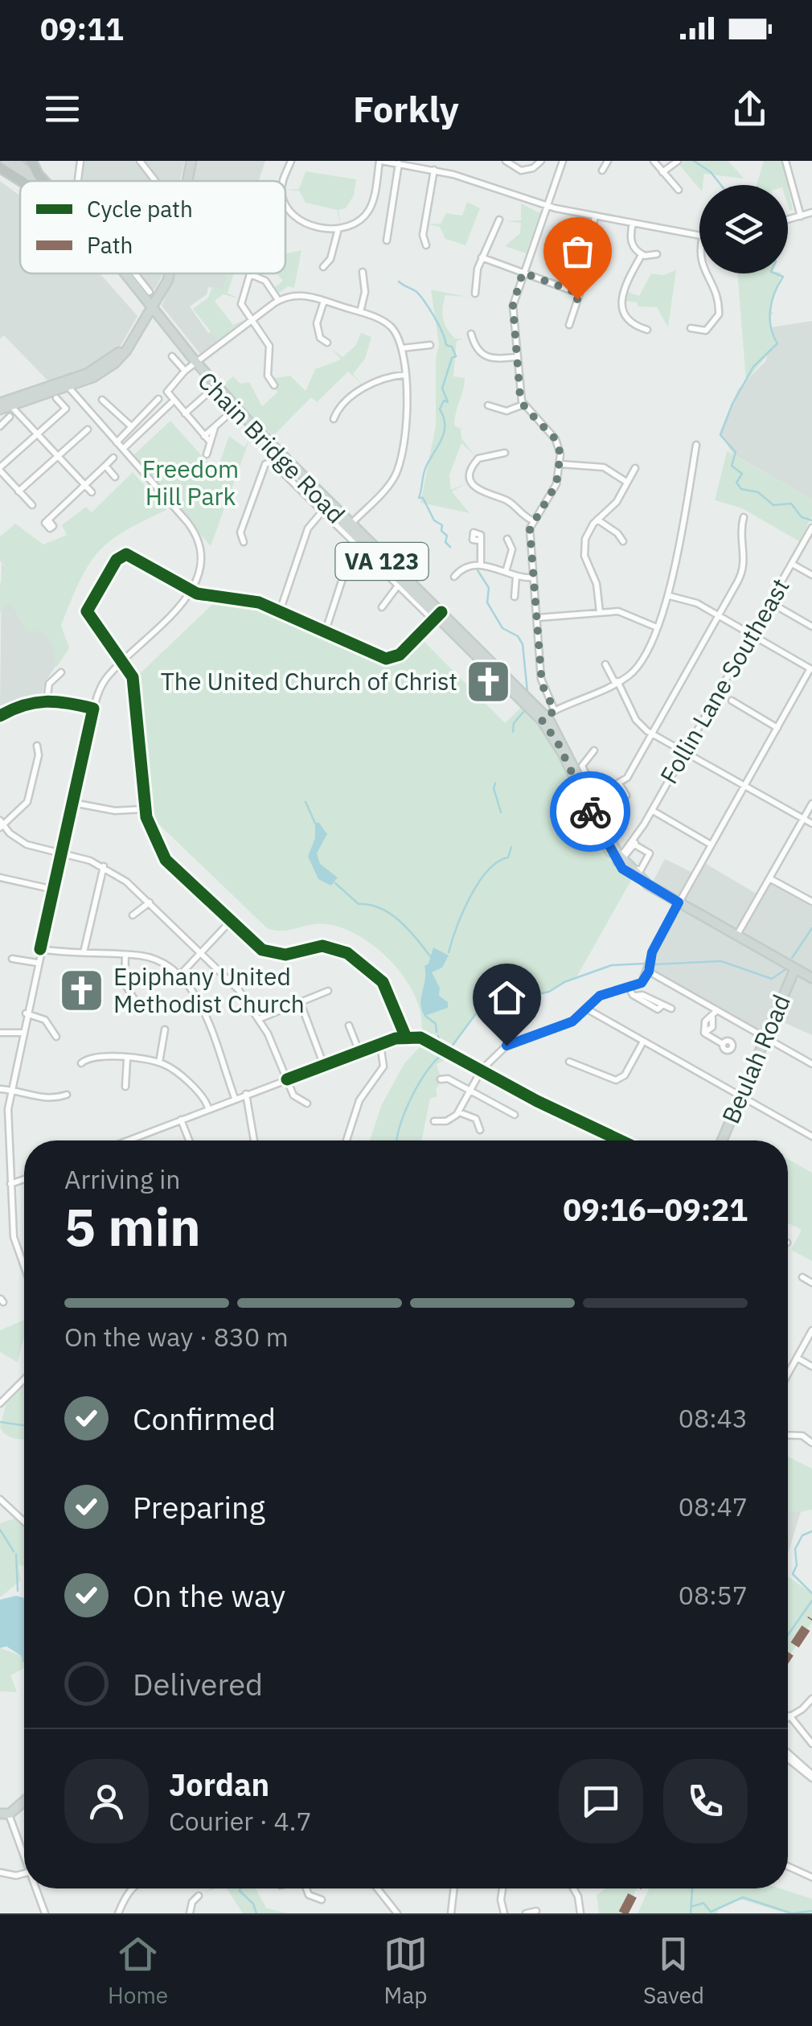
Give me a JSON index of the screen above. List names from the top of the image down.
{
  "streets": {
    "main road": ["Chain Bridge Road", "VA 123", "Beulah Road"],
    "street": ["Follin Lane Southeast"]
  },
  "crossings": [
    ["Chain Bridge Road", "VA 123"],
    ["VA 123", "Follin Lane Southeast"],
    ["VA 123", "Beulah Road"]
  ],
  "parks": ["Freedom Hill Park"],
  "places": {
    "church": ["The United Church of Christ", "Epiphany United Methodist Church"]
  },
  "legend": ["Cycle path", "Path"],
  "page": {
    "status": "09:11",
    "header": "Forkly",
    "heading": ["5 min", "Arriving in", "09:16–09:21"],
    "panel": ["Jordan", "Courier · 4.7"],
    "bar": "On the way · 830 m",
    "list": [
      ["Confirmed", "08:43"],
      ["Preparing", "08:47"],
      ["On the way", "08:57"],
      "Delivered"
    ],
    "tabs": ["Home", "Map", "Saved"]
  }
}
